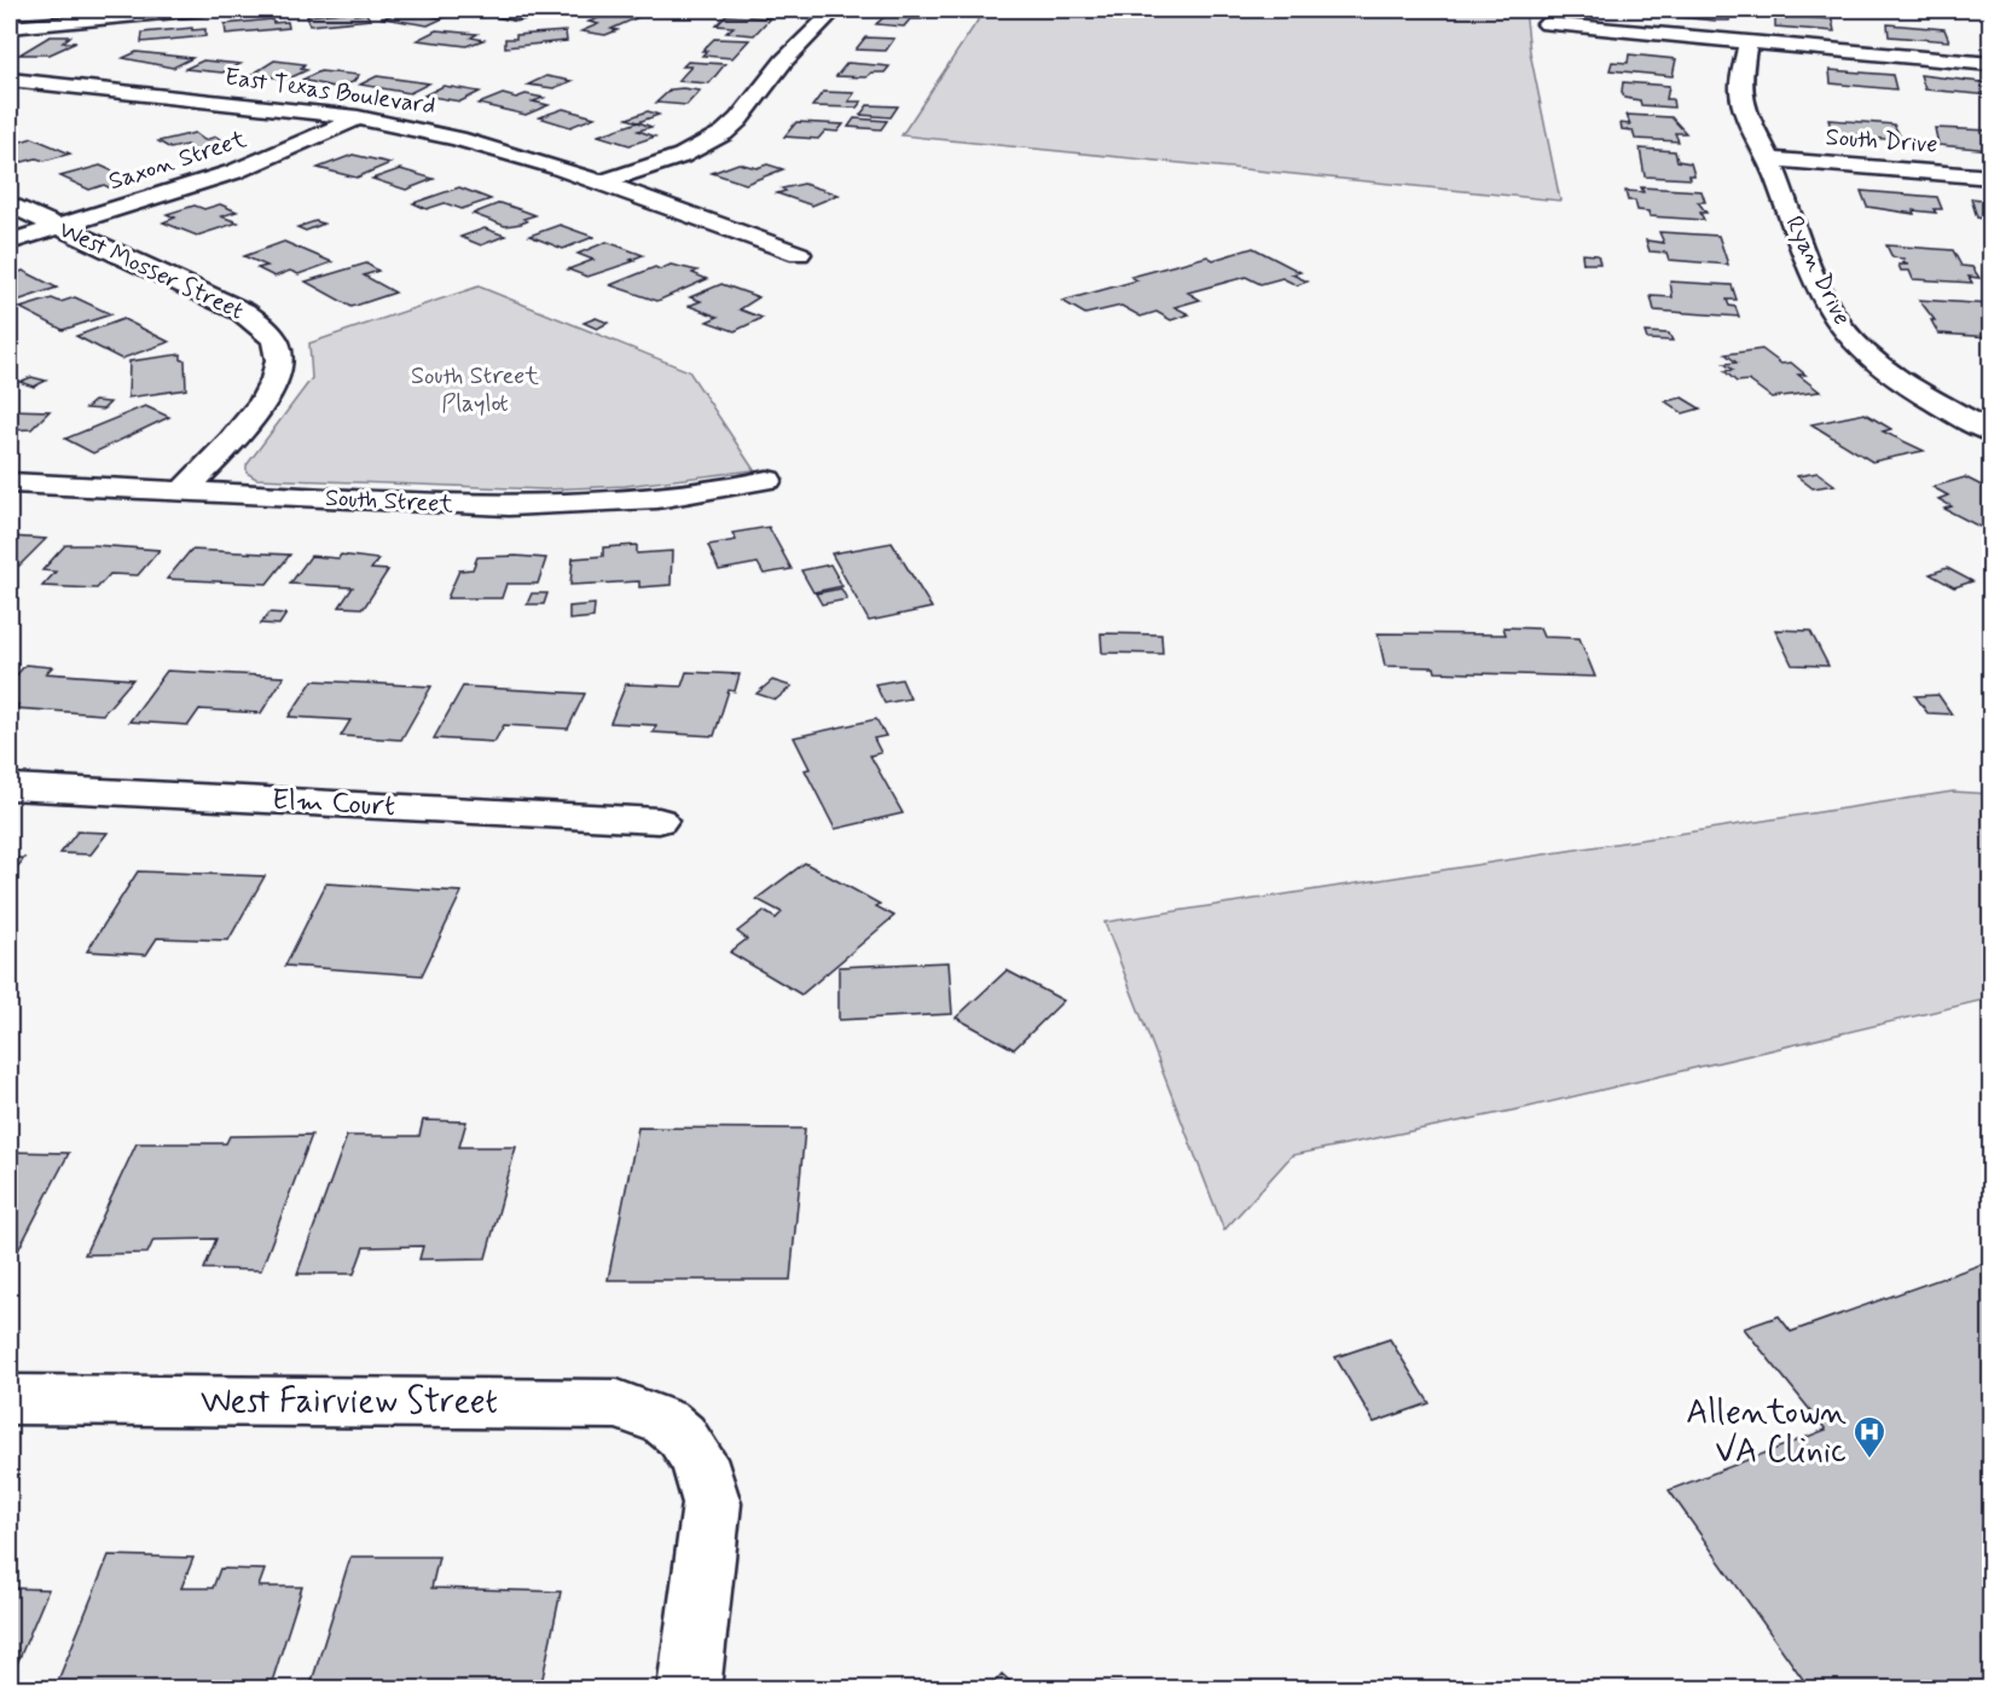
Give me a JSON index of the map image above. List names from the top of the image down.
{
  "streets": {
    "street": [
      "East Texas Boulevard",
      "South Drive",
      "Saxon Street",
      "West Mosser Street",
      "Ryan Drive",
      "South Street",
      "Elm Court",
      "West Fairview Street"
    ]
  },
  "crossings": [
    ["East Texas Boulevard", "Saxon Street"],
    ["South Drive", "Ryan Drive"],
    ["Saxon Street", "West Mosser Street"],
    ["West Mosser Street", "South Street"]
  ],
  "parks": ["South Street Playlot"],
  "places": {
    "hospital": ["Allentown VA Clinic"]
  }
}
